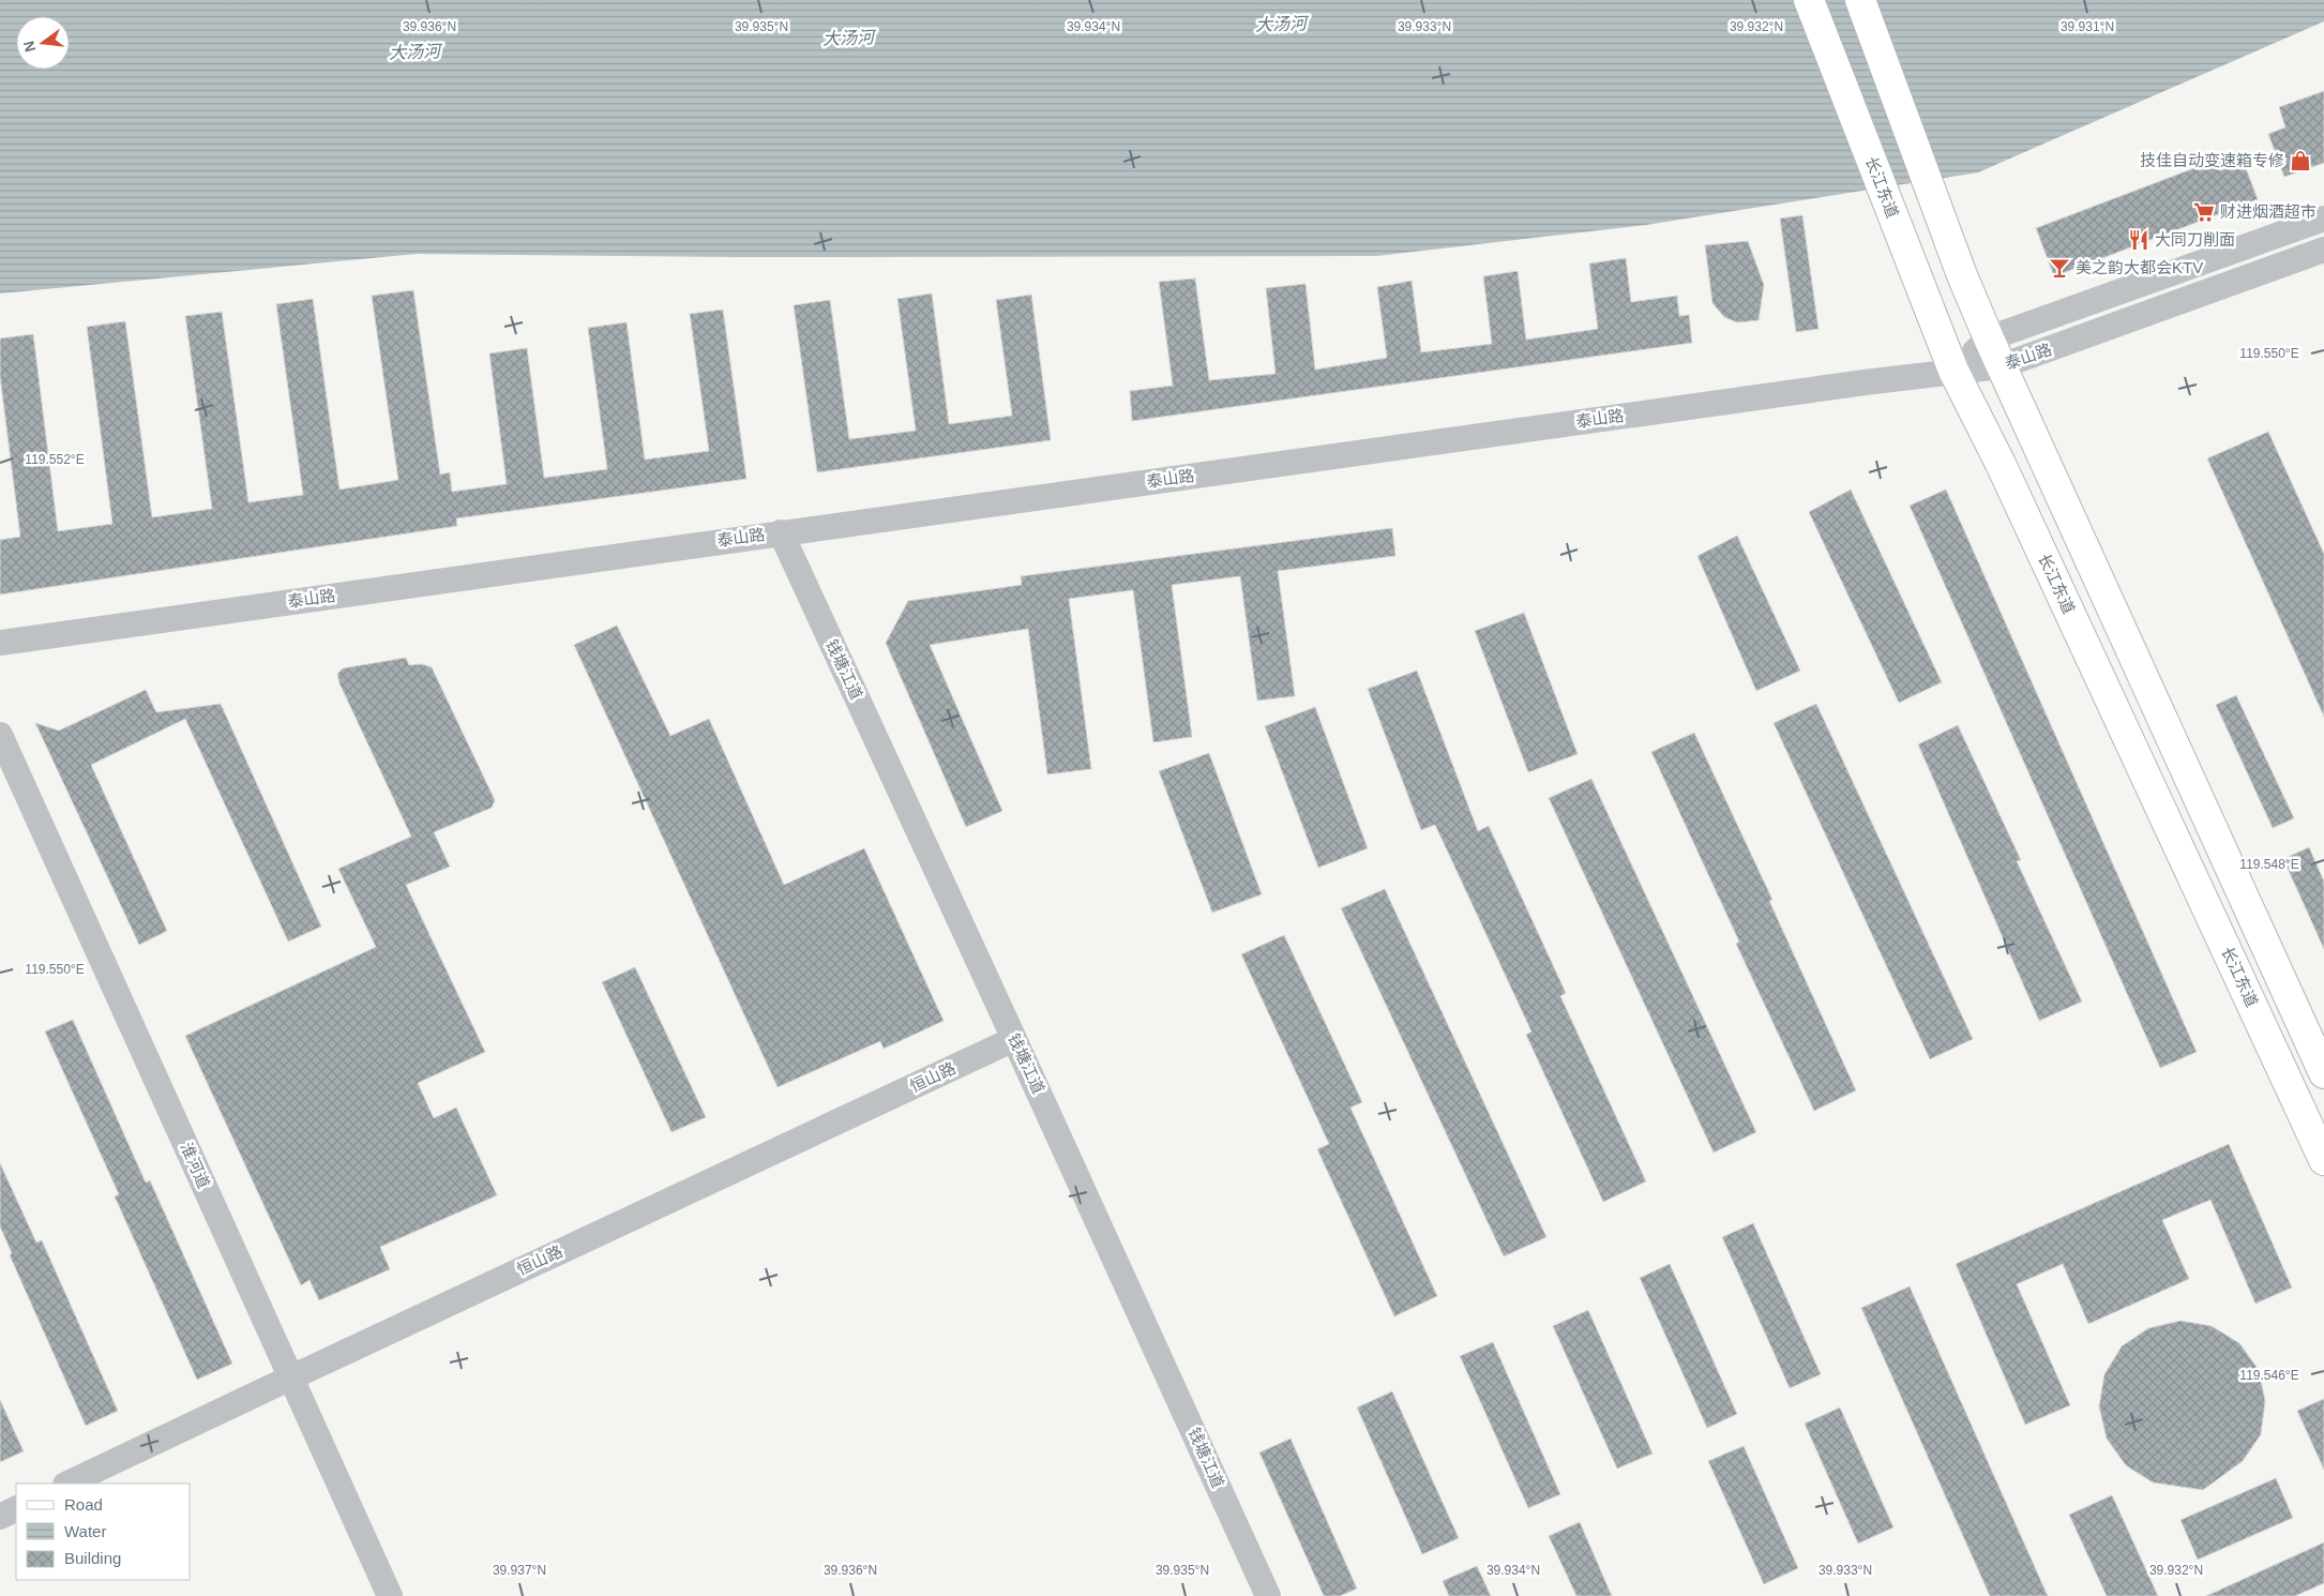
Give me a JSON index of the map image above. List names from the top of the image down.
{
  "streets": {
    "main road": ["长江东道"],
    "street": [
      "泰山路",
      "钱塘江道",
      "恒山路",
      "淮河道"
    ]
  },
  "crossings": [
    ["长江东道", "泰山路"],
    ["泰山路", "钱塘江道"],
    ["钱塘江道", "恒山路"],
    ["恒山路", "淮河道"]
  ],
  "water": ["大汤河"],
  "places": {
    "shop": ["技佳自动变速箱专修"],
    "supermarket": ["财进烟酒超市"],
    "restaurant": ["大同刀削面"],
    "bar": ["美之韵大都会KTV"]
  },
  "legend": ["Road", "Water", "Building"],
  "north": "left",
  "coordinates": [
    "39.936°N",
    "39.935°N",
    "39.934°N",
    "39.933°N",
    "39.932°N",
    "39.931°N",
    "119.550°E",
    "119.552°E",
    "119.548°E",
    "119.546°E",
    "39.937°N"
  ]
}
